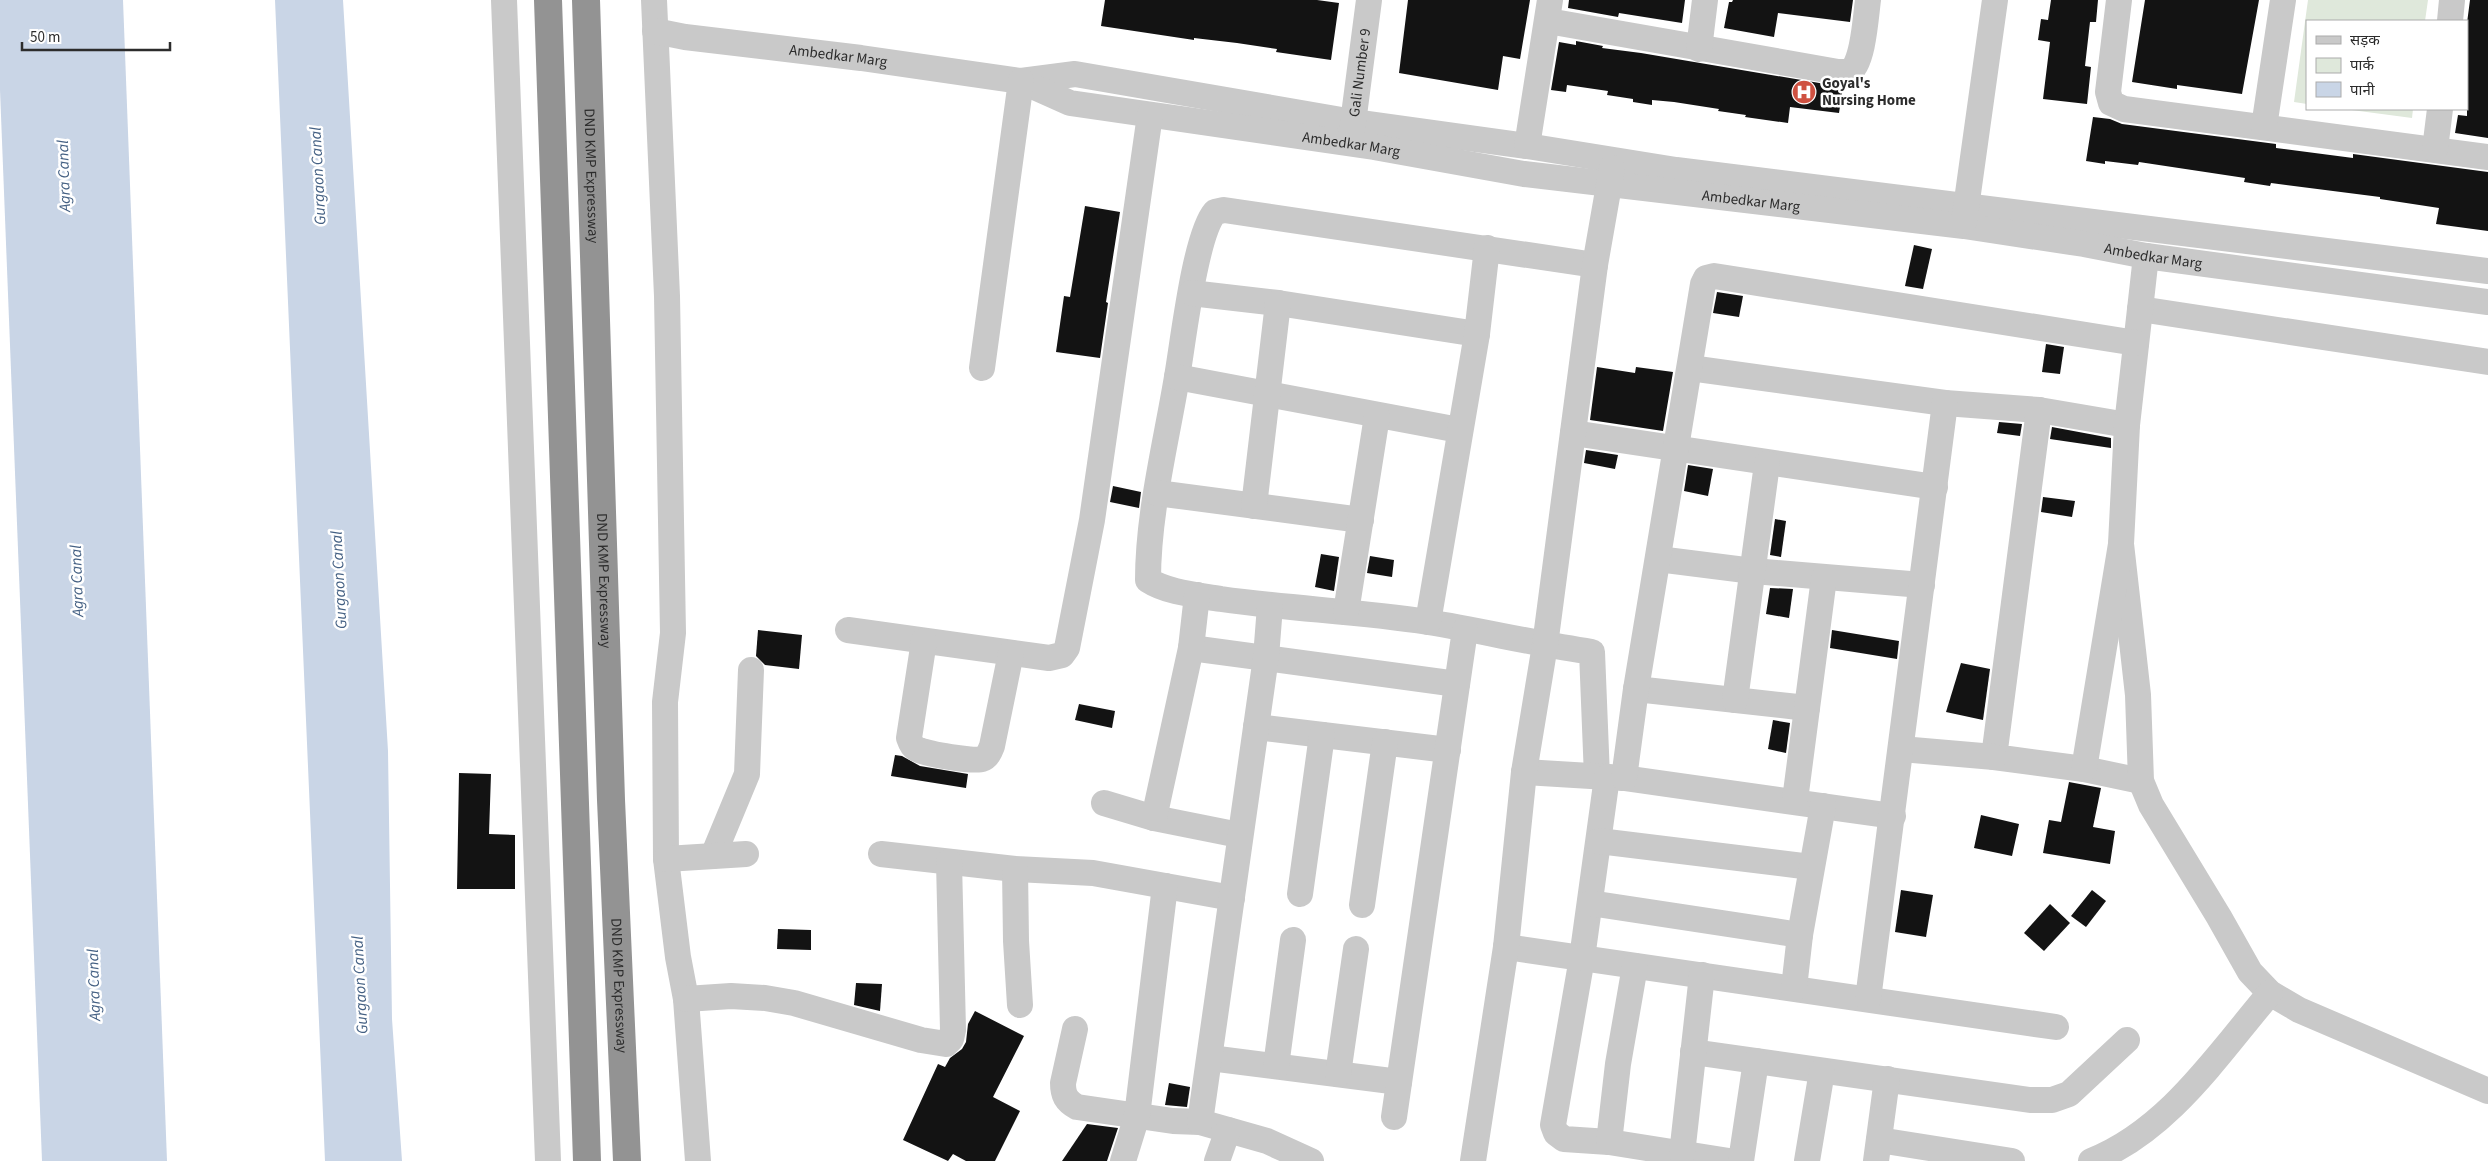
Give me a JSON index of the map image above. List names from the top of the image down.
{
  "streets": {
    "highway": ["DND KMP Expressway"],
    "street": ["Ambedkar Marg", "Gali Number 9"]
  },
  "crossings": [
    ["Ambedkar Marg", "Gali Number 9"]
  ],
  "water": ["Agra Canal", "Gurgaon Canal"],
  "places": {
    "hospital": ["Goyal's Nursing Home"]
  },
  "legend": ["सड़क", "पार्क", "पानी"],
  "scale_bar": "50 m"
}
